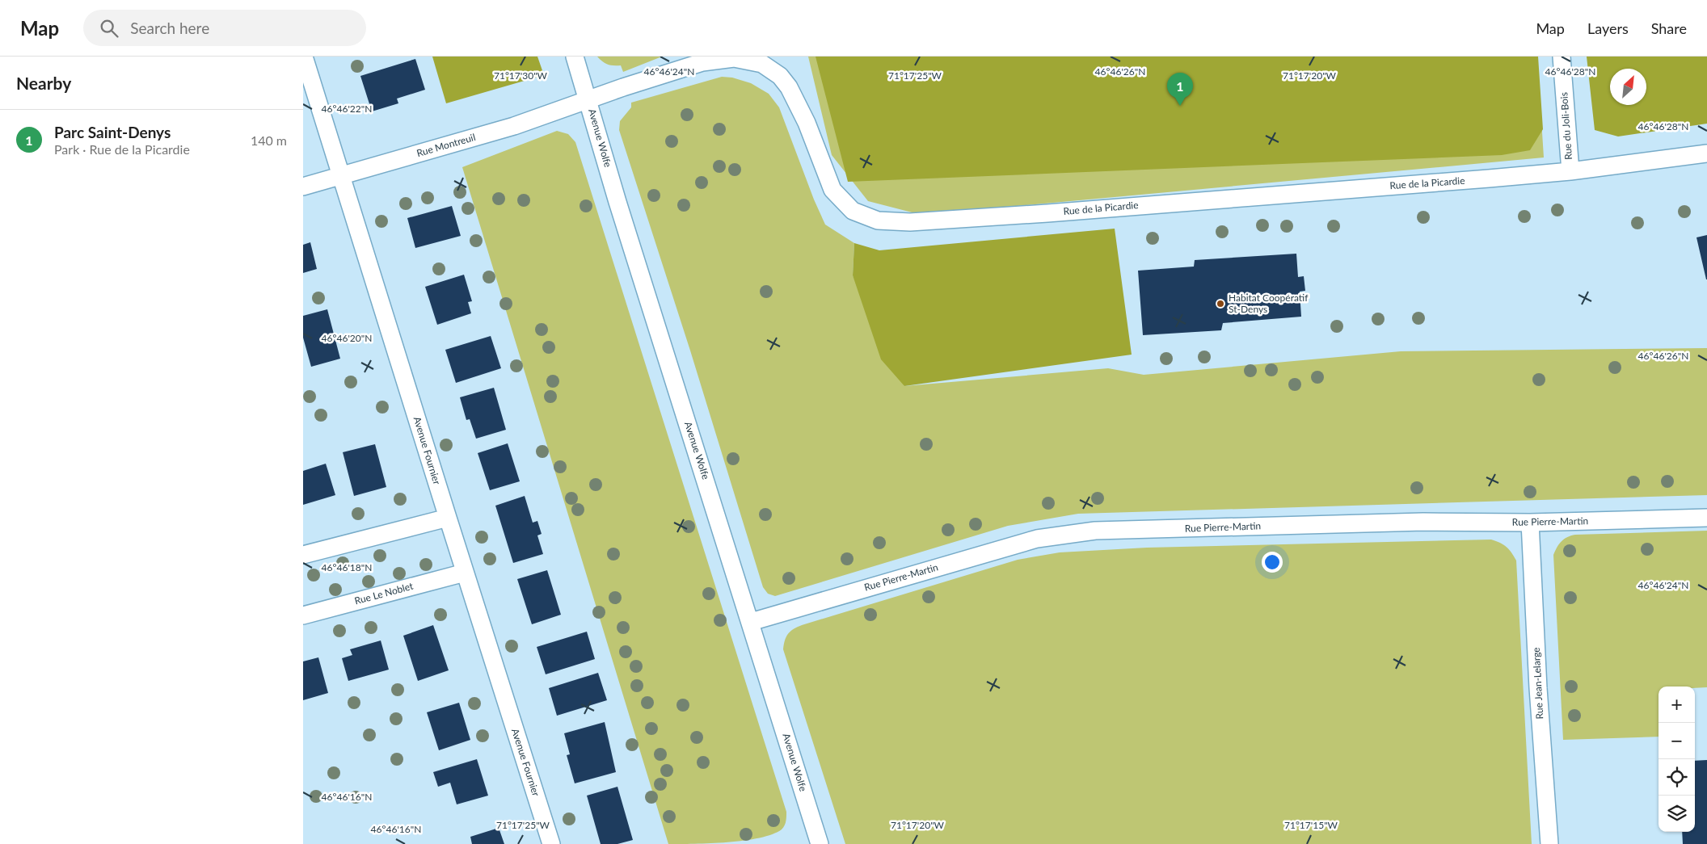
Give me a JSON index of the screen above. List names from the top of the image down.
{
  "streets": {
    "street": [
      "Rue du Joli-Bois",
      "Avenue Wolfe",
      "Rue Montreuil",
      "Rue de la Picardie",
      "Avenue Fournier",
      "Rue Pierre-Martin",
      "Rue Le Noblet",
      "Rue Jean-Lelarge"
    ]
  },
  "crossings": [
    ["Rue du Joli-Bois", "Rue de la Picardie"],
    ["Avenue Wolfe", "Rue Montreuil"],
    ["Avenue Wolfe", "Rue de la Picardie"],
    ["Avenue Wolfe", "Rue Pierre-Martin"],
    ["Rue Montreuil", "Rue de la Picardie"],
    ["Rue Montreuil", "Avenue Fournier"],
    ["Avenue Fournier", "Rue Le Noblet"],
    ["Rue Pierre-Martin", "Rue Jean-Lelarge"]
  ],
  "places": ["Habitat Coopératif St-Denys"],
  "north": "top right",
  "page": {
    "header": "Map",
    "search": "Search here",
    "nav": ["Map", "Layers", "Share"],
    "heading": "Nearby",
    "pins": "1",
    "list": [
      {
        "mark": "1",
        "name": "Parc Saint-Denys",
        "note": "Park · Rue de la Picardie",
        "value": "140 m"
      }
    ],
    "map_buttons": ["+", "−"]
  },
  "coordinates": [
    "46°46'24\"N",
    "46°46'26\"N",
    "46°46'28\"N",
    "71°17'30\"W",
    "71°17'25\"W",
    "71°17'20\"W",
    "46°46'22\"N",
    "46°46'20\"N",
    "46°46'18\"N",
    "46°46'16\"N",
    "71°17'15\"W"
  ]
}
